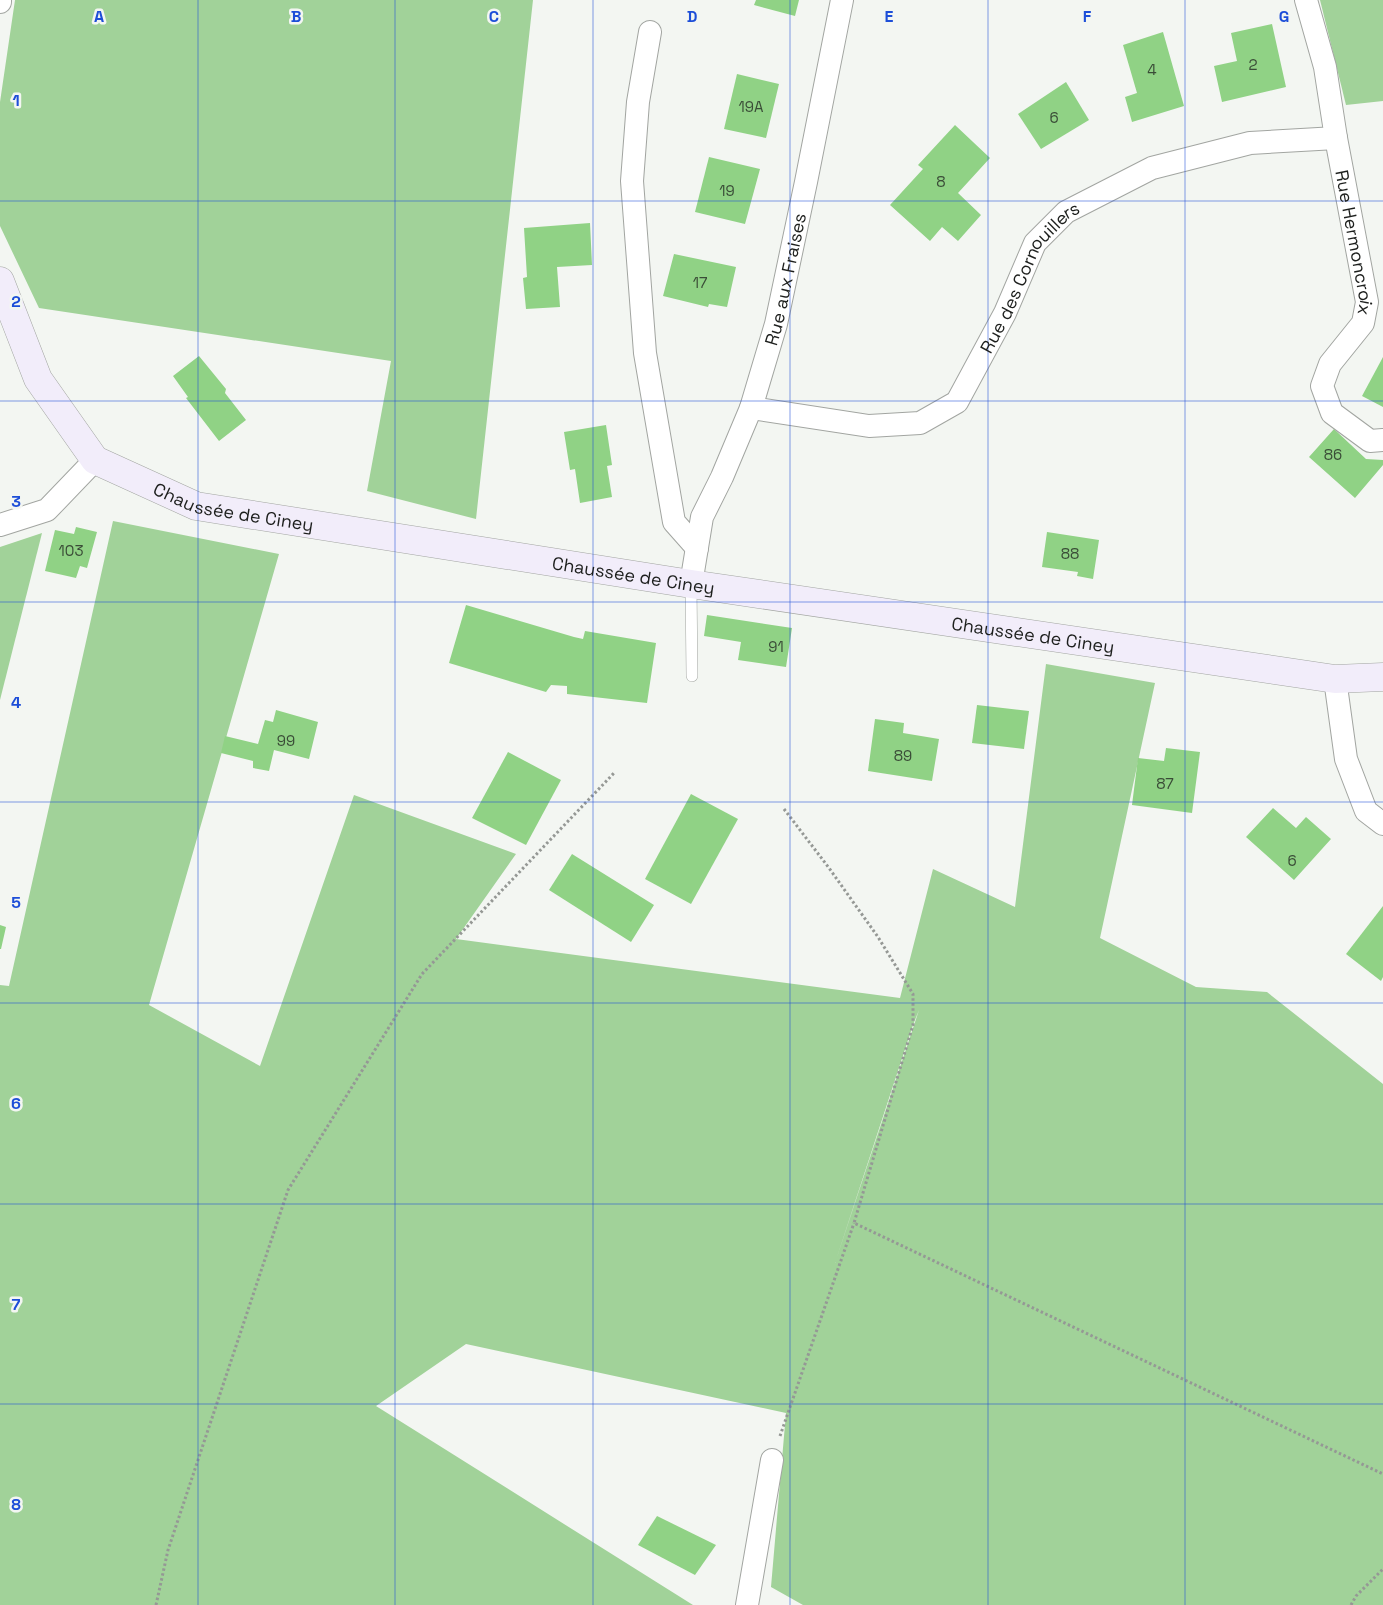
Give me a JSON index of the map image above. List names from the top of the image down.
{
  "streets": {
    "main road": ["Chaussée de Ciney"],
    "street": ["Rue Hermoncroix", "Rue aux Fraises", "Rue des Cornouillers"]
  },
  "crossings": [
    ["Rue Hermoncroix", "Rue des Cornouillers"],
    ["Rue aux Fraises", "Rue des Cornouillers"],
    ["Rue aux Fraises", "Chaussée de Ciney"]
  ],
  "house_numbers": [
    "2",
    "4",
    "19A",
    "6",
    "8",
    "19",
    "17",
    "86",
    "103",
    "88",
    "91",
    "99",
    "89",
    "87",
    "6"
  ],
  "grid": {
    "columns": [
      "A",
      "B",
      "C",
      "D",
      "E",
      "F",
      "G"
    ],
    "rows": [
      "1",
      "2",
      "3",
      "4",
      "5",
      "6",
      "7",
      "8"
    ]
  }
}
